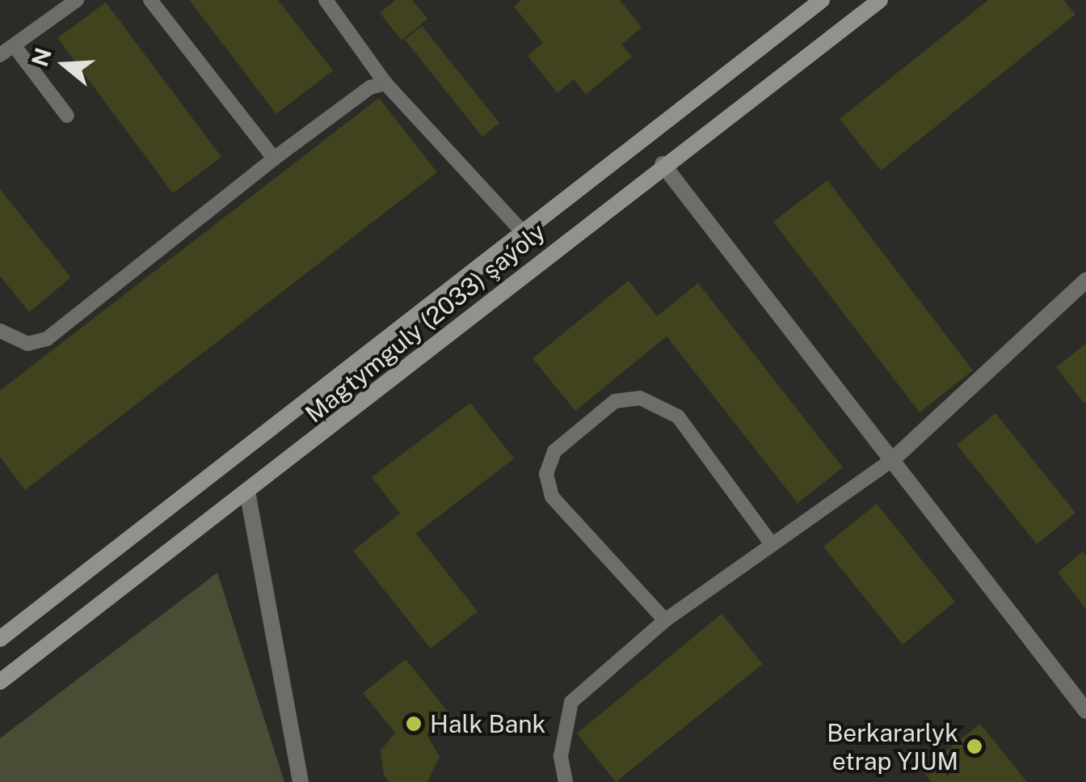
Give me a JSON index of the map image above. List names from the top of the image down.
{
  "streets": {
    "main road": ["Magtymguly (2033) şaýoly"]
  },
  "places": ["Halk Bank", "Berkararlyk etrap YJUM"],
  "north": "left"
}
